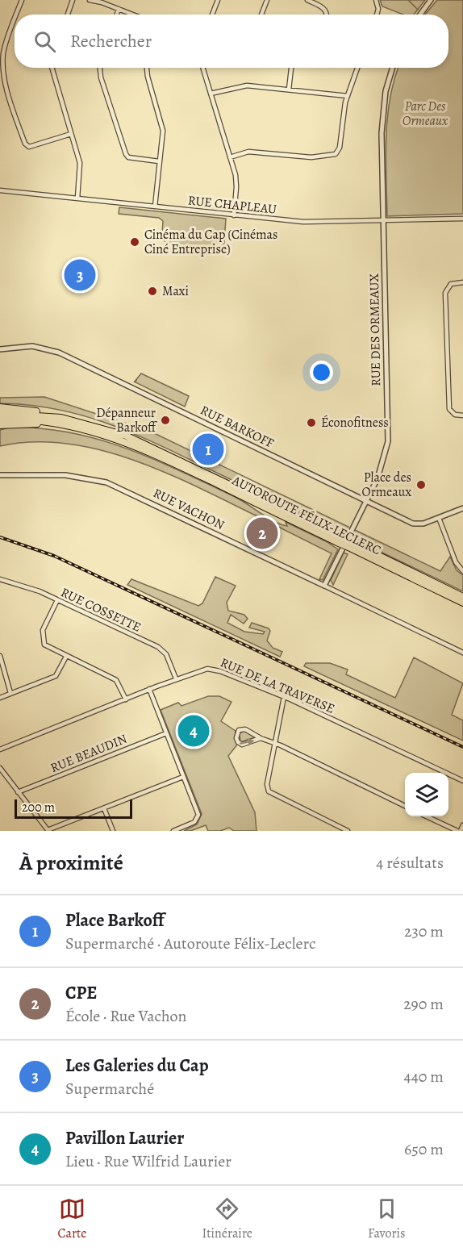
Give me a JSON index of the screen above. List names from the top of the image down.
{
  "streets": {
    "highway": ["AUTOROUTE FÉLIX-LECLERC"],
    "street": [
      "RUE CHAPLEAU",
      "RUE DES ORMEAUX",
      "RUE BARKOFF",
      "RUE VACHON",
      "RUE COSSETTE",
      "RUE DE LA TRAVERSE",
      "RUE BEAUDIN"
    ]
  },
  "crossings": [
    ["RUE CHAPLEAU", "RUE DES ORMEAUX"],
    ["RUE DES ORMEAUX", "RUE BARKOFF"],
    ["RUE DES ORMEAUX", "RUE VACHON"],
    ["RUE COSSETTE", "RUE DE LA TRAVERSE"]
  ],
  "parks": ["Parc Des Ormeaux"],
  "places": [
    "Cinéma du Cap (Cinémas Ciné Entreprise)",
    "Maxi",
    "Dépanneur Barkoff",
    "Éconofitness",
    "Place des Ormeaux"
  ],
  "scale_bar": "200 m",
  "page": {
    "search": "Rechercher",
    "pins": [
      "3",
      "1",
      "2",
      "4"
    ],
    "scale": "200 m",
    "heading": ["À proximité", "4 résultats"],
    "list": [
      {
        "mark": "1",
        "name": "Place Barkoff",
        "note": "Supermarché · Autoroute Félix-Leclerc",
        "value": "230 m"
      },
      {
        "mark": "2",
        "name": "CPE",
        "note": "École · Rue Vachon",
        "value": "290 m"
      },
      {
        "mark": "3",
        "name": "Les Galeries du Cap",
        "note": "Supermarché",
        "value": "440 m"
      },
      {
        "mark": "4",
        "name": "Pavillon Laurier",
        "note": "Lieu · Rue Wilfrid Laurier",
        "value": "650 m"
      }
    ],
    "nav": ["Carte", "Itinéraire", "Favoris"]
  }
}
